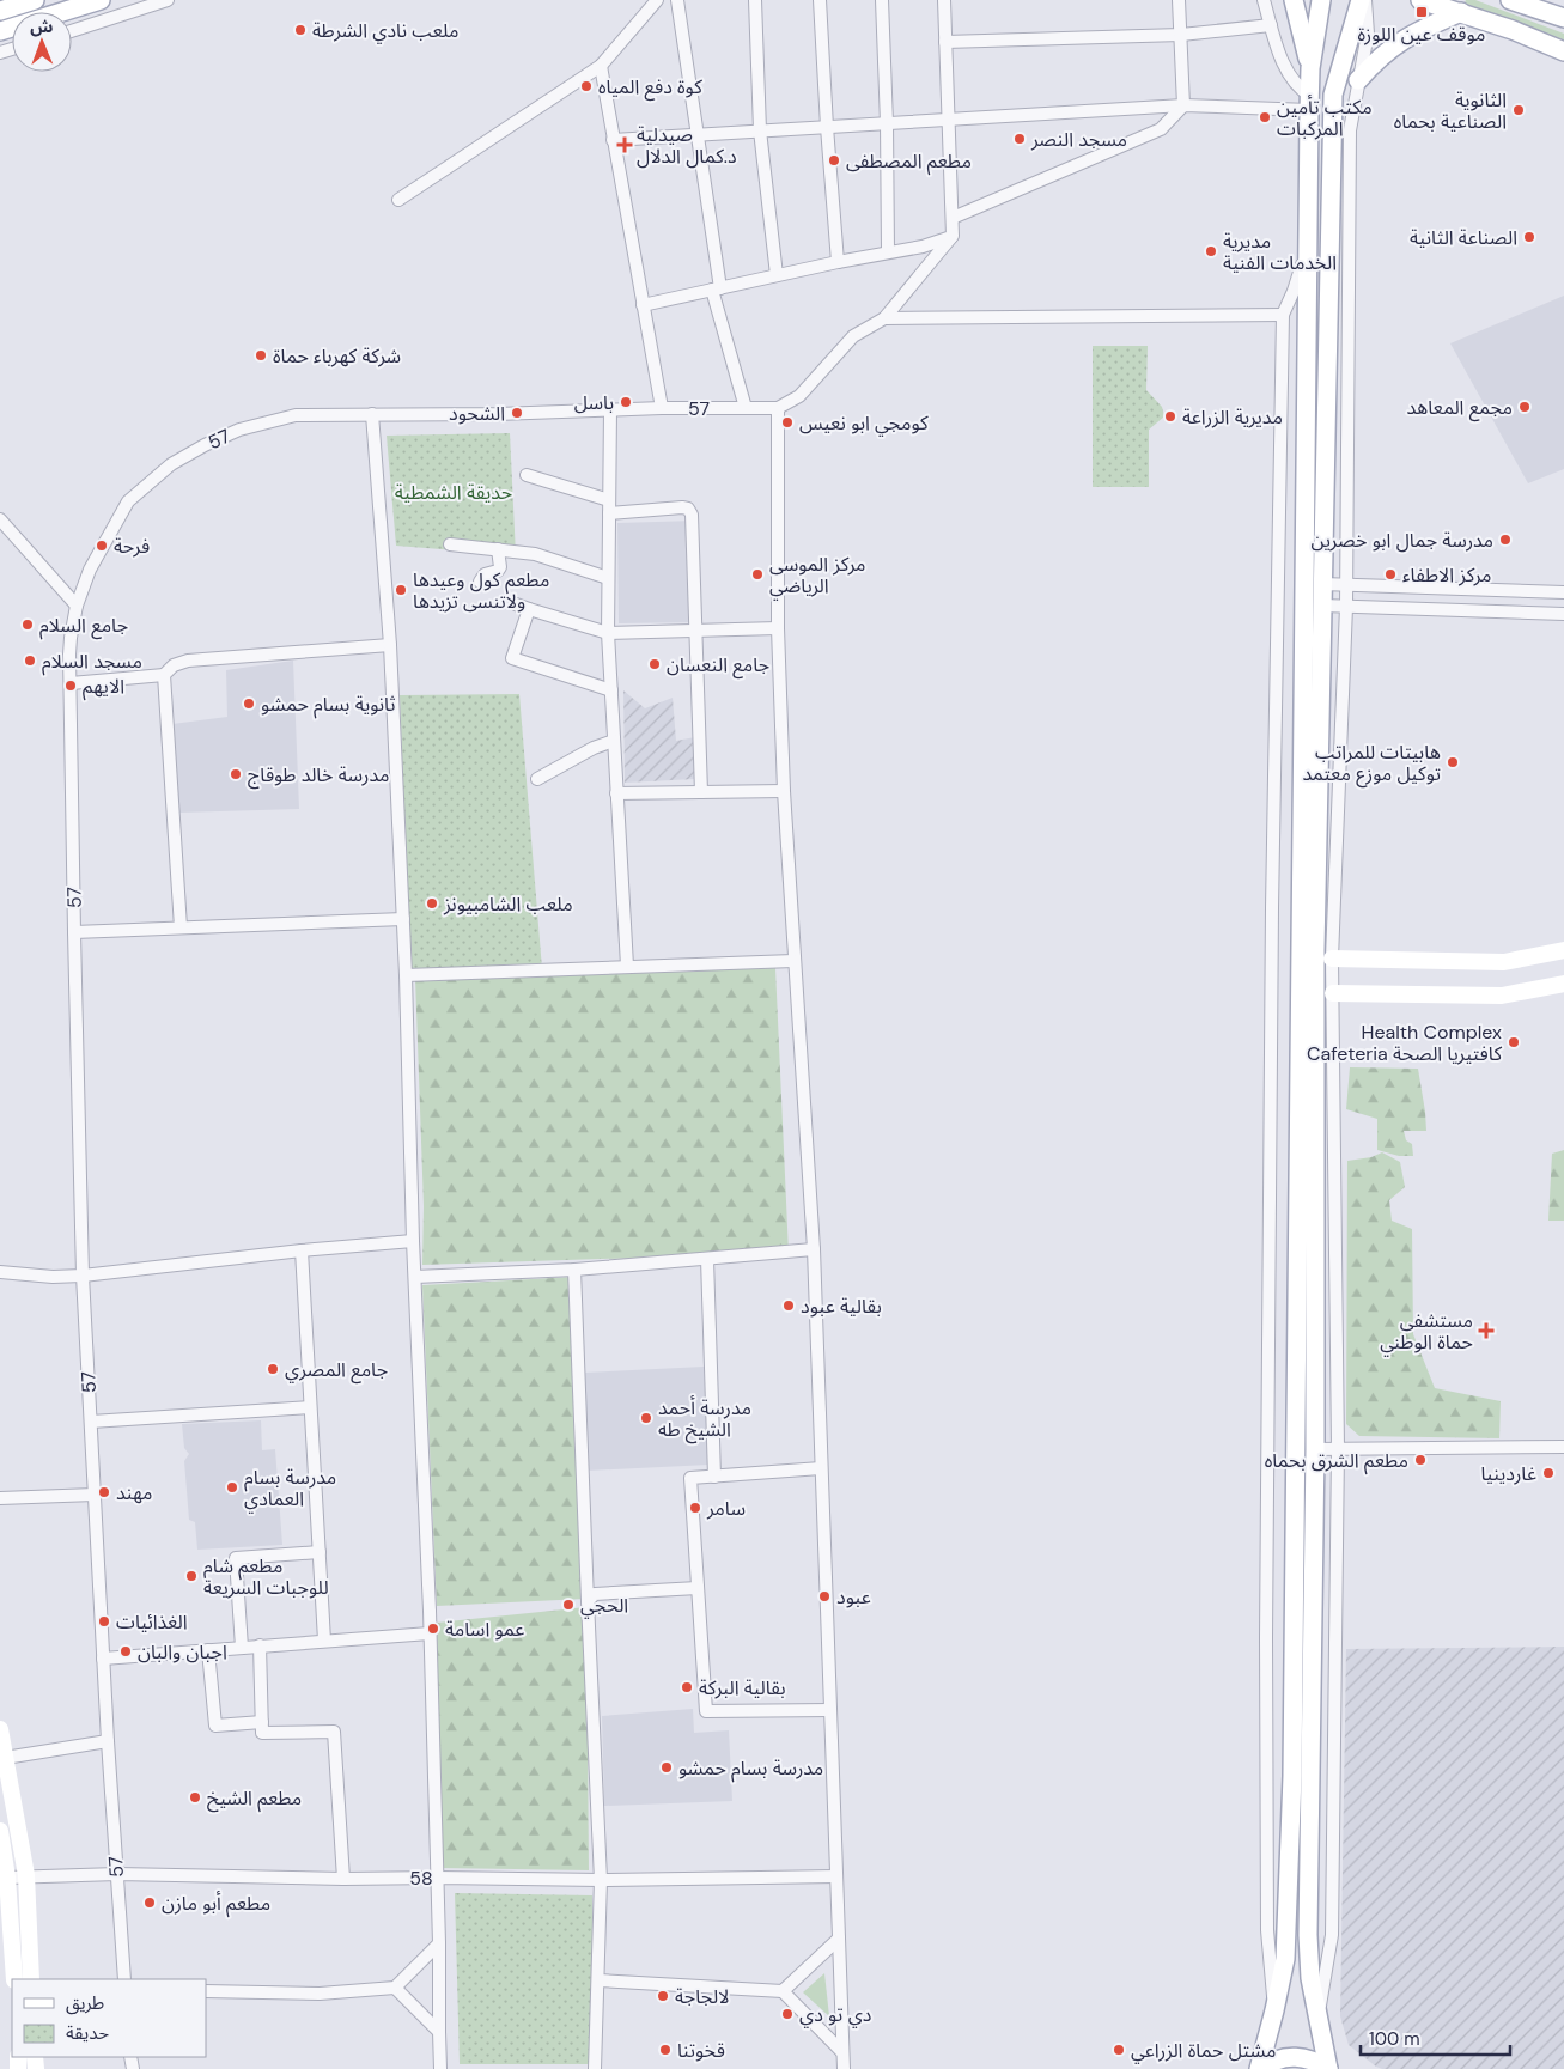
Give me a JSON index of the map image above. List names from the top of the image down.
{
  "streets": {
    "street": ["57", "58"]
  },
  "crossings": [
    ["57", "58"]
  ],
  "parks": ["حديقة الشمطية"],
  "places": {
    "transit": ["موقف عين اللوزة"],
    "other": [
      "ملعب نادي الشرطة",
      "كوة دفع المياه",
      "الثانوية الصناعية بحماه",
      "مكتب تأمين المركبات",
      "مسجد النصر",
      "مطعم المصطفى",
      "الصناعة الثانية",
      "مديرية الخدمات الفنية",
      "شركة كهرباء حماة",
      "باسل",
      "مجمع المعاهد",
      "الشحود",
      "مديرية الزراعة",
      "كومجي ابو نعيس",
      "مدرسة جمال ابو خصرين",
      "فرحة",
      "مركز الموسى الرياضي",
      "مركز الاطفاء",
      "مطعم كول وعيدها ولاتنسى تزيدها",
      "جامع السلام",
      "مسجد السلام",
      "جامع النعسان",
      "الايهم",
      "ثانوية بسام حمشو",
      "هابيتات للمراتب توكيل موزع معتمد",
      "مدرسة خالد طوقاج",
      "ملعب الشامبيونز",
      "Health Complex Cafeteria كافتيريا الصحة",
      "بقالية عبود",
      "جامع المصري",
      "مدرسة أحمد الشيخ طه",
      "مطعم الشرق بحماه",
      "غاردينيا",
      "مدرسة بسام العمادي",
      "مهند",
      "سامر",
      "مطعم شام للوجبات السريعة",
      "عبود",
      "الحجي",
      "الغذائيات",
      "عمو اسامة",
      "اجبان والبان",
      "بقالية البركة",
      "مدرسة بسام حمشو",
      "مطعم الشيخ",
      "مطعم أبو مازن",
      "لالجاجة",
      "دي تو دي",
      "قخوتنا",
      "مشتل حماة الزراعي"
    ],
    "health": ["صيدلية د.كمال الدلال", "مستشفى حماة الوطني"]
  },
  "legend": ["طريق", "حديقة"],
  "scale_bar": "100 m",
  "north": "top"
}
